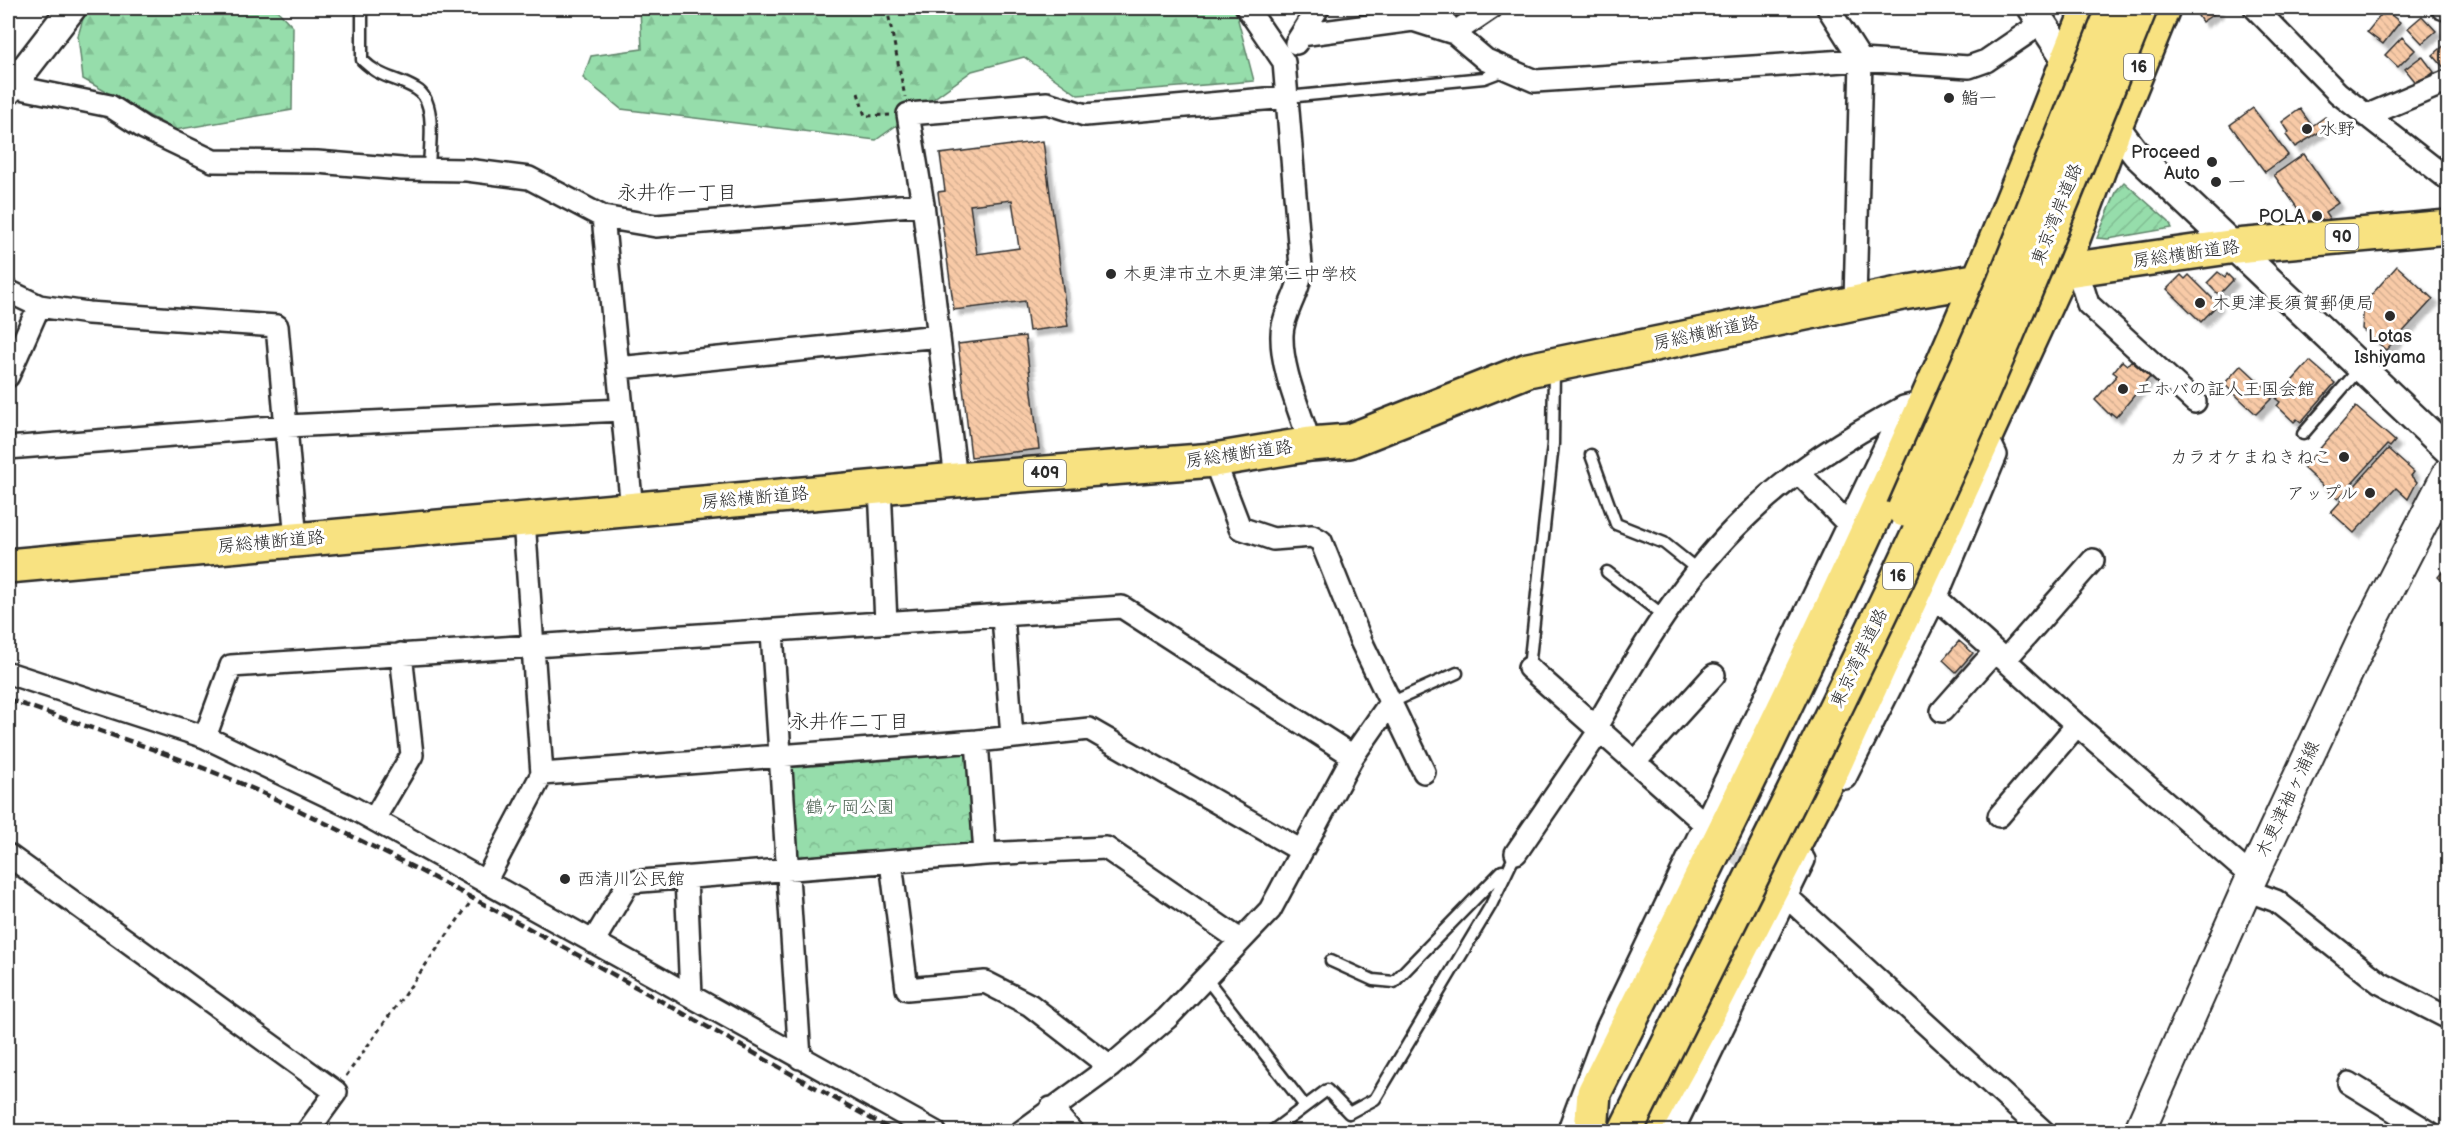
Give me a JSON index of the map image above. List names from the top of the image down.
{
  "streets": {
    "main road": [
      "16",
      "東京湾岸道路",
      "90",
      "房総横断道路",
      "409",
      "木更津袖ヶ浦線"
    ]
  },
  "crossings": [
    ["16", "房総横断道路"]
  ],
  "districts": ["永井作一丁目", "永井作二丁目"],
  "parks": ["鶴ヶ岡公園"],
  "places": [
    "鮨一",
    "水野",
    "Proceed Auto",
    "一",
    "POLA",
    "木更津市立木更津第三中学校",
    "木更津長須賀郵便局",
    "Lotas Ishiyama",
    "エホバの証人王国会館",
    "カラオケまねきねこ",
    "アップル",
    "西清川公民館"
  ]
}
